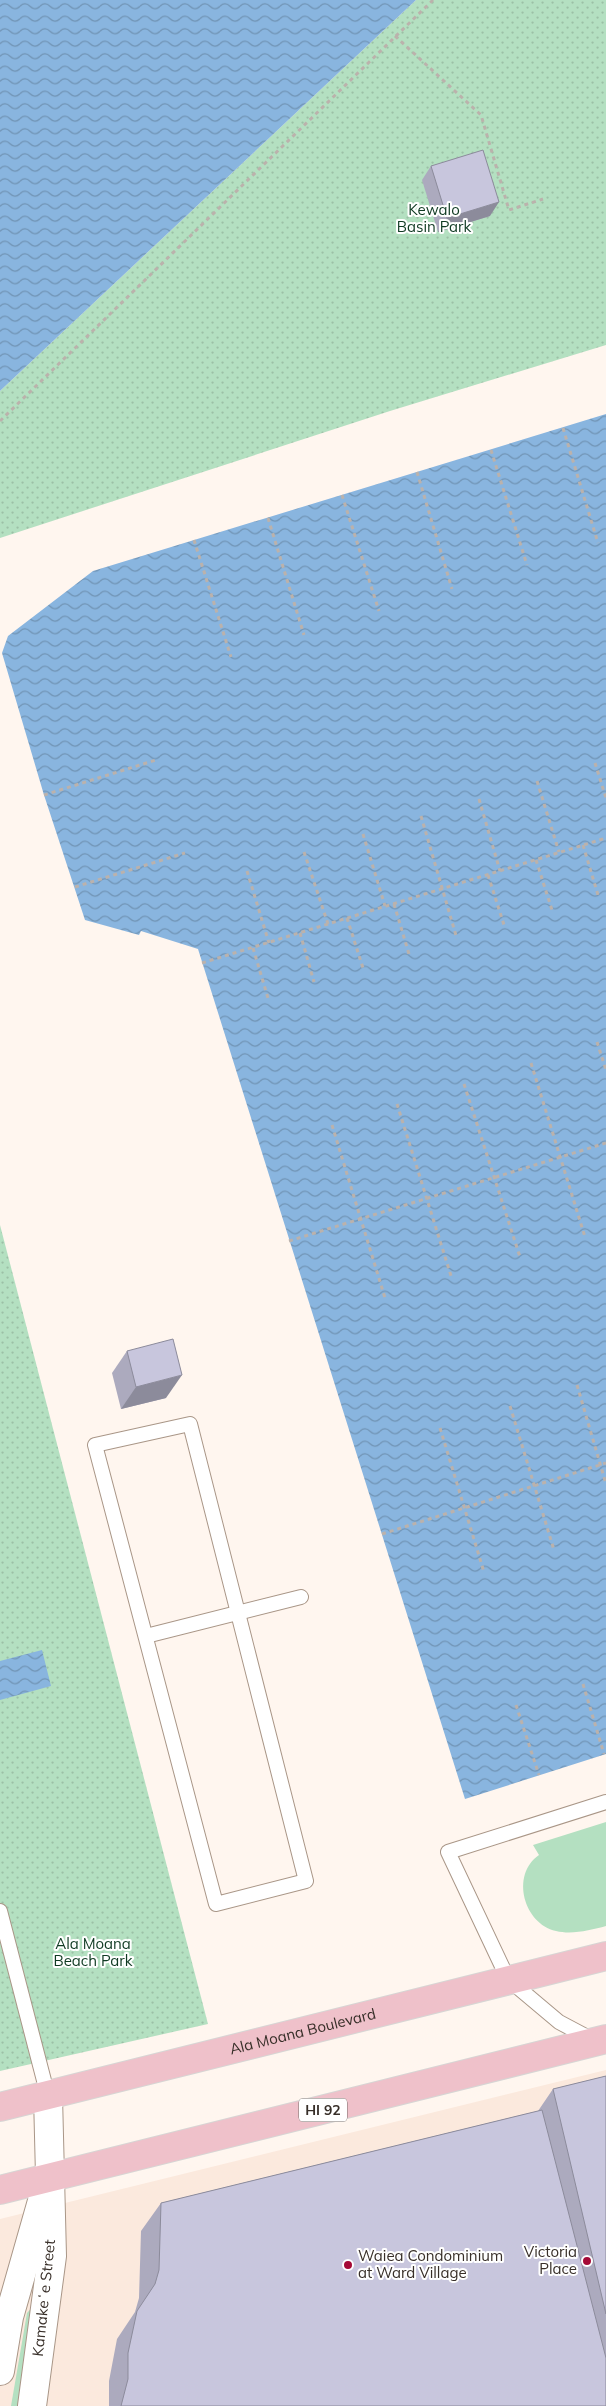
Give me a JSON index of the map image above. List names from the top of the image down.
{
  "streets": {
    "main road": ["Ala Moana Boulevard", "HI 92"],
    "street": ["Kamakeʻe Street"]
  },
  "crossings": [
    ["HI 92", "Kamakeʻe Street"]
  ],
  "parks": ["Kewalo Basin Park", "Ala Moana Beach Park"],
  "places": ["Victoria Place", "Waiea Condominium at Ward Village"]
}
